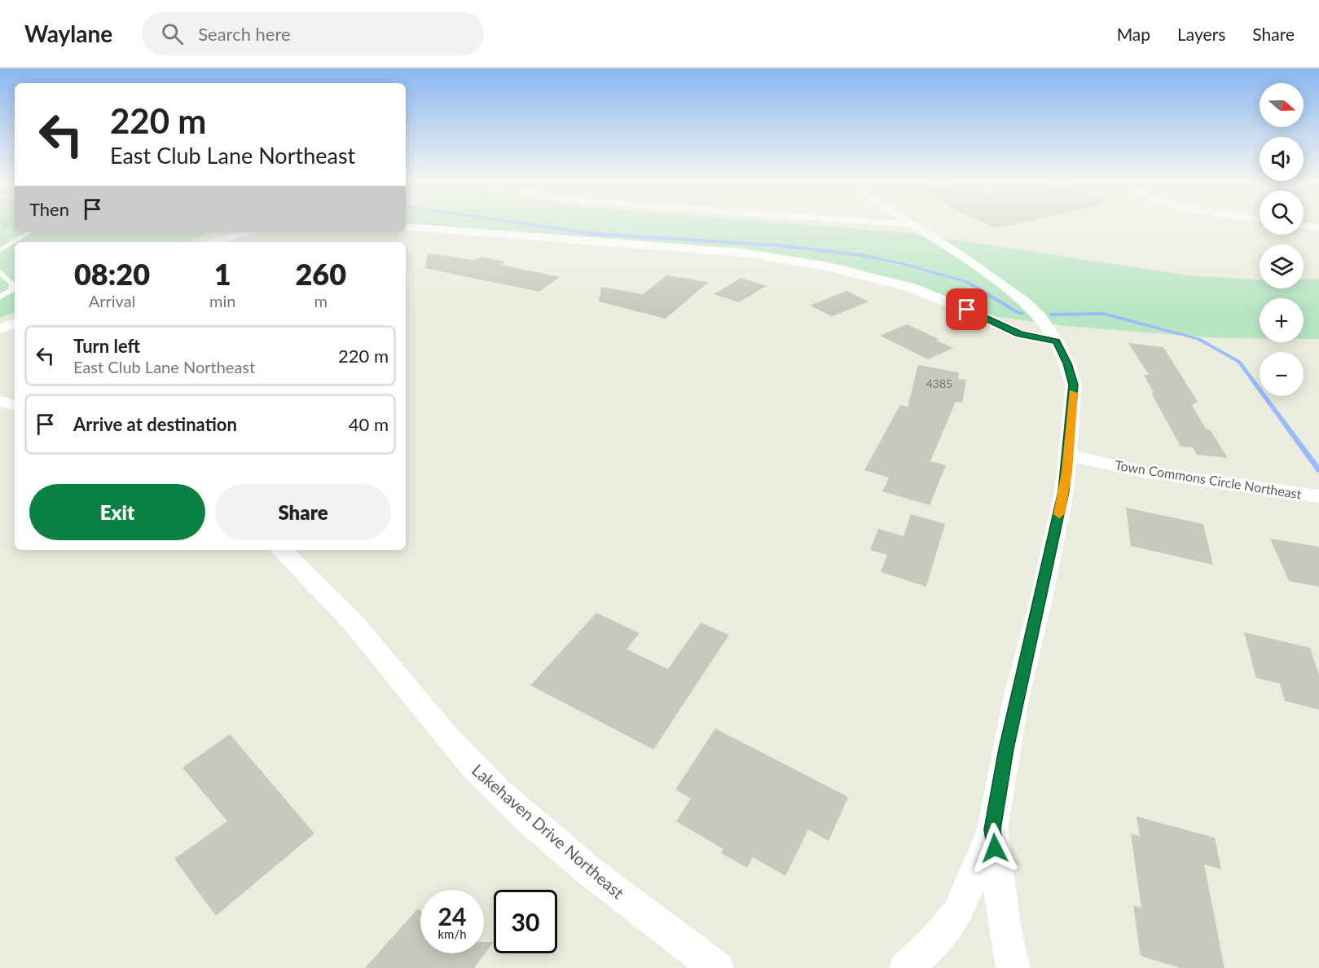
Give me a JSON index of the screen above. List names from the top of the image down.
{
  "streets": {
    "street": ["Town Commons Circle Northeast", "Lakehaven Drive Northeast"]
  },
  "house_numbers": ["4385"],
  "north": "right",
  "page": {
    "header": "Waylane",
    "search": "Search here",
    "nav": ["Map", "Layers", "Share"],
    "map_buttons": ["+", "−"],
    "turn": ["220 m", "East Club Lane Northeast"],
    "then": "Then",
    "eta": [
      "08:20",
      "Arrival",
      "1",
      "min",
      "260",
      "m"
    ],
    "list": [
      {
        "name": "Turn left",
        "note": "East Club Lane Northeast",
        "value": "220 m"
      },
      {
        "name": "Arrive at destination",
        "value": "40 m"
      }
    ],
    "buttons": ["Exit", "Share"],
    "speed": "24 km/h",
    "limit": "30"
  }
}
